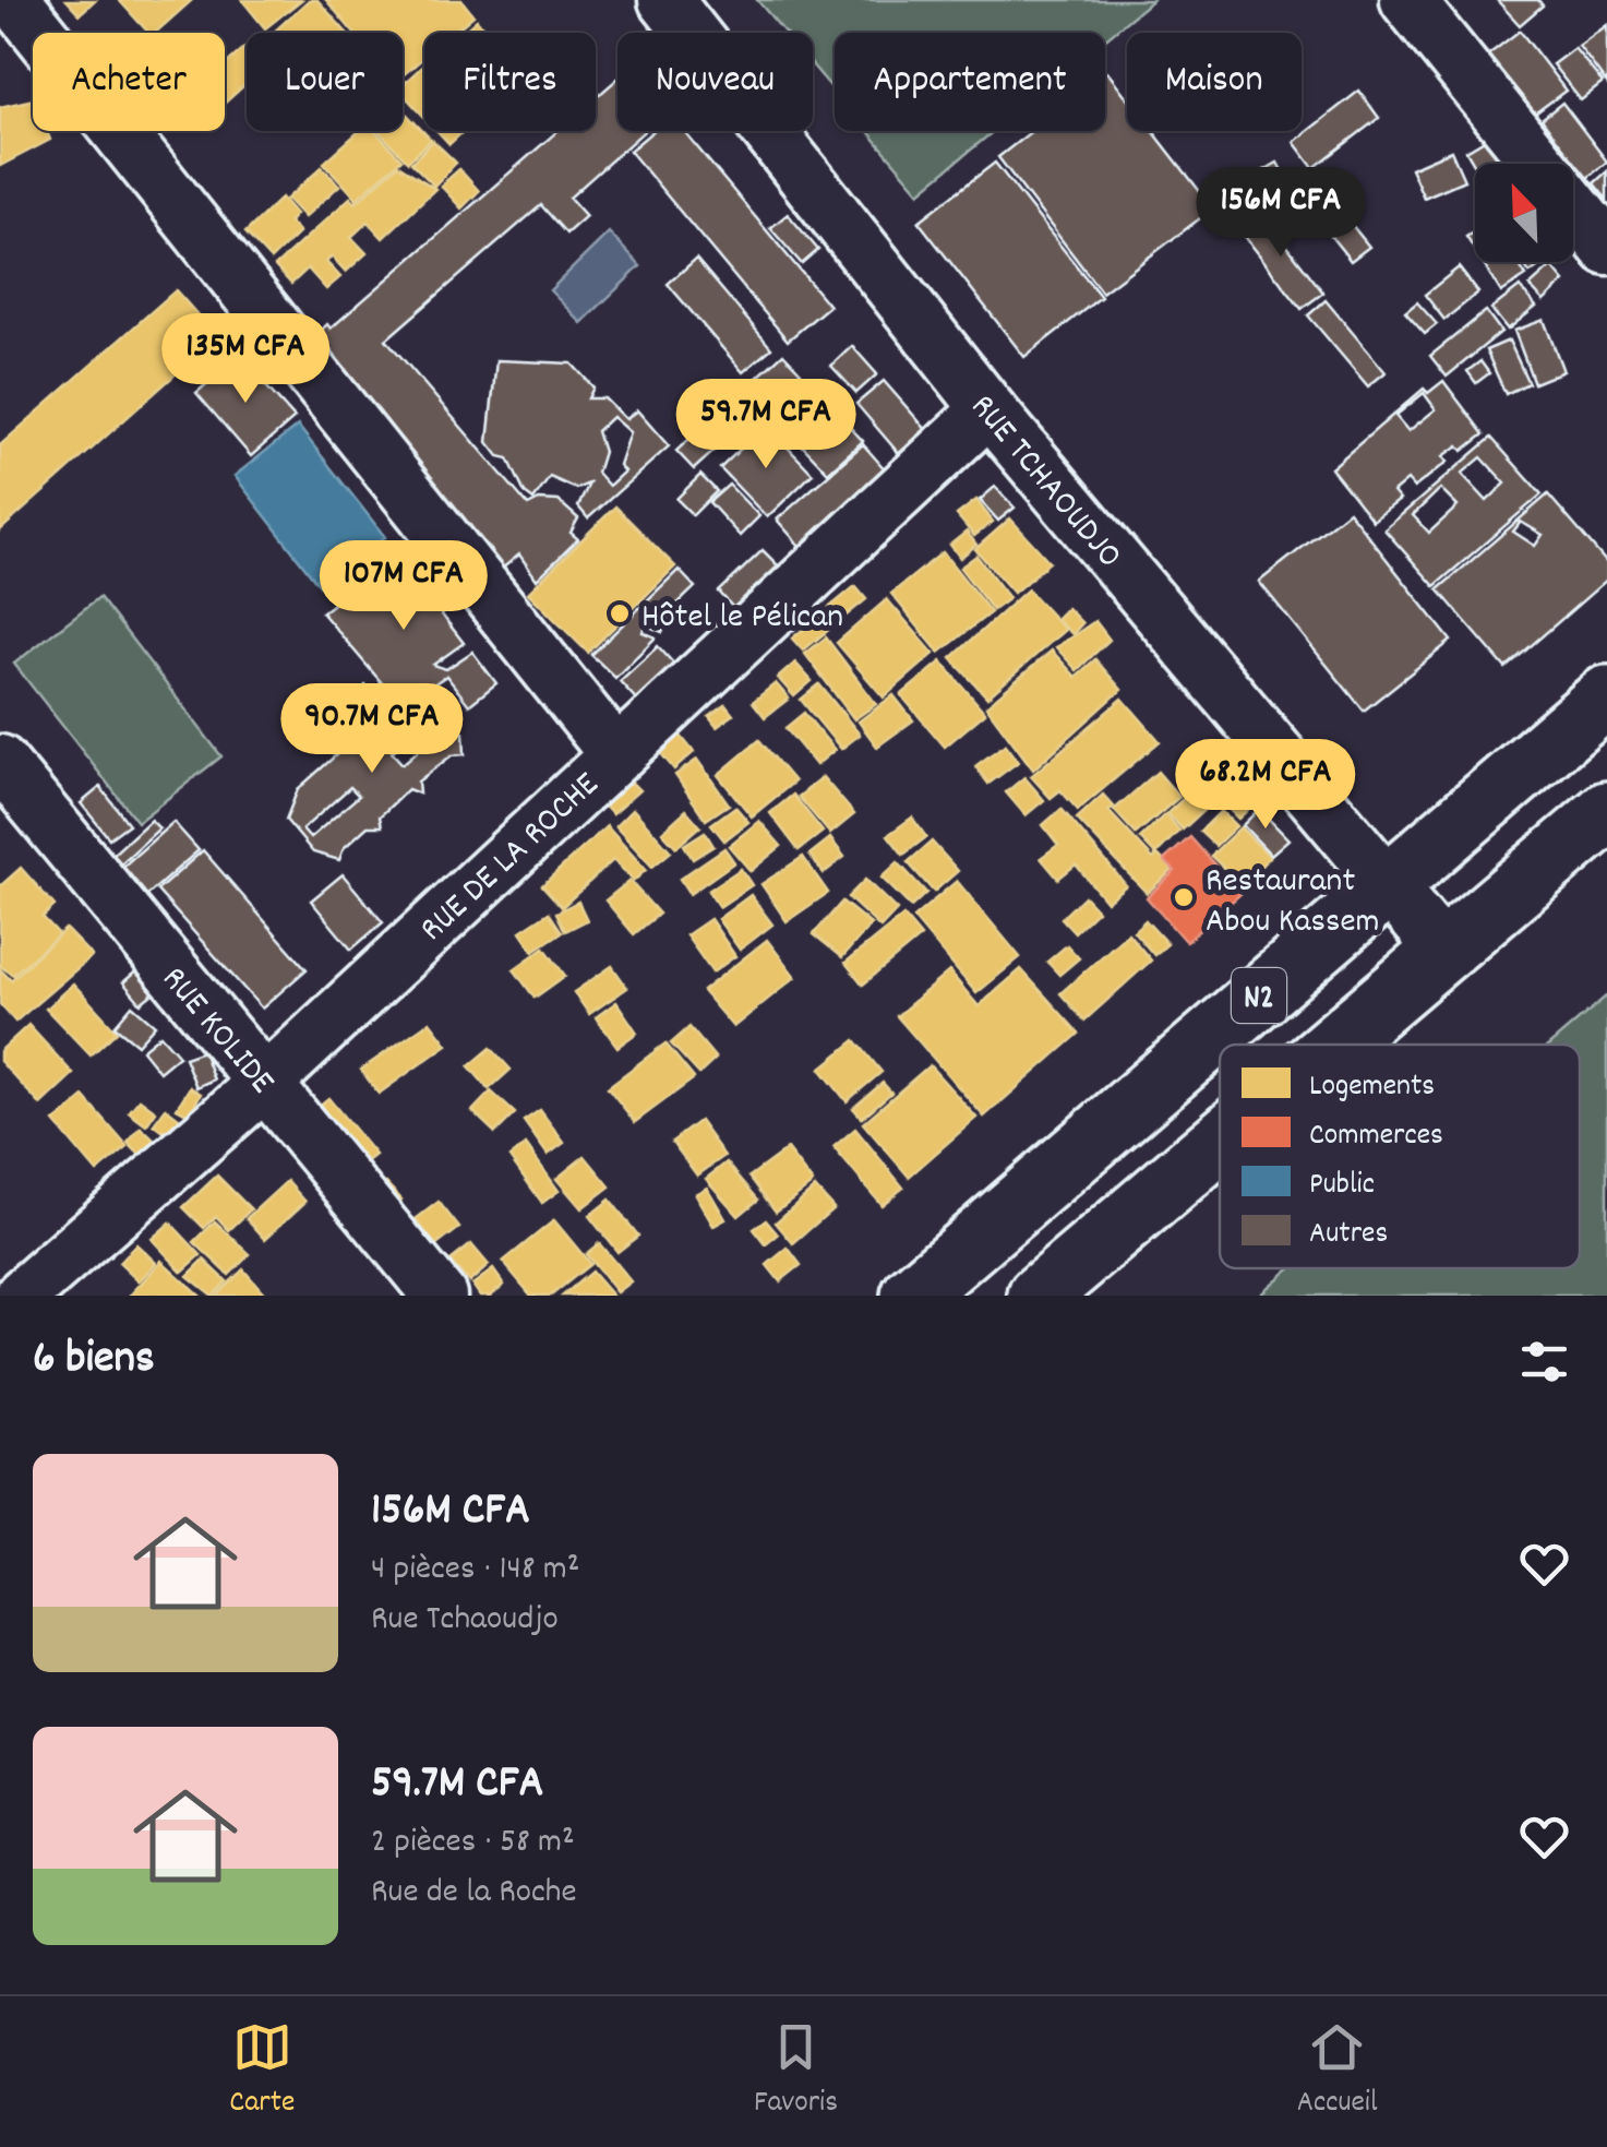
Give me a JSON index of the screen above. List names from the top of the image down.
{
  "streets": {
    "highway": ["N2"],
    "street": ["RUE TCHAOUDJO", "RUE DE LA ROCHE", "RUE KOLIDE"]
  },
  "crossings": [
    ["RUE TCHAOUDJO", "RUE DE LA ROCHE"],
    ["RUE TCHAOUDJO", "N2"],
    ["RUE DE LA ROCHE", "RUE KOLIDE"]
  ],
  "places": ["Hôtel le Pélican", "Restaurant Abou Kassem"],
  "legend": [
    "Logements",
    "Commerces",
    "Public",
    "Autres"
  ],
  "north": "top left",
  "page": {
    "chip": [
      "Acheter",
      "Louer",
      "Filtres",
      "Nouveau",
      "Appartement",
      "Maison"
    ],
    "price": [
      "156M CFA",
      "135M CFA",
      "59.7M CFA",
      "107M CFA",
      "90.7M CFA",
      "68.2M CFA"
    ],
    "heading": "6 biens",
    "list": [
      {
        "name": "156M CFA",
        "note": "4 pièces · 148 m² · Rue Tchaoudjo"
      },
      {
        "name": "59.7M CFA",
        "note": "2 pièces · 58 m² · Rue de la Roche"
      }
    ],
    "tabs": ["Carte", "Favoris", "Accueil"]
  }
}
